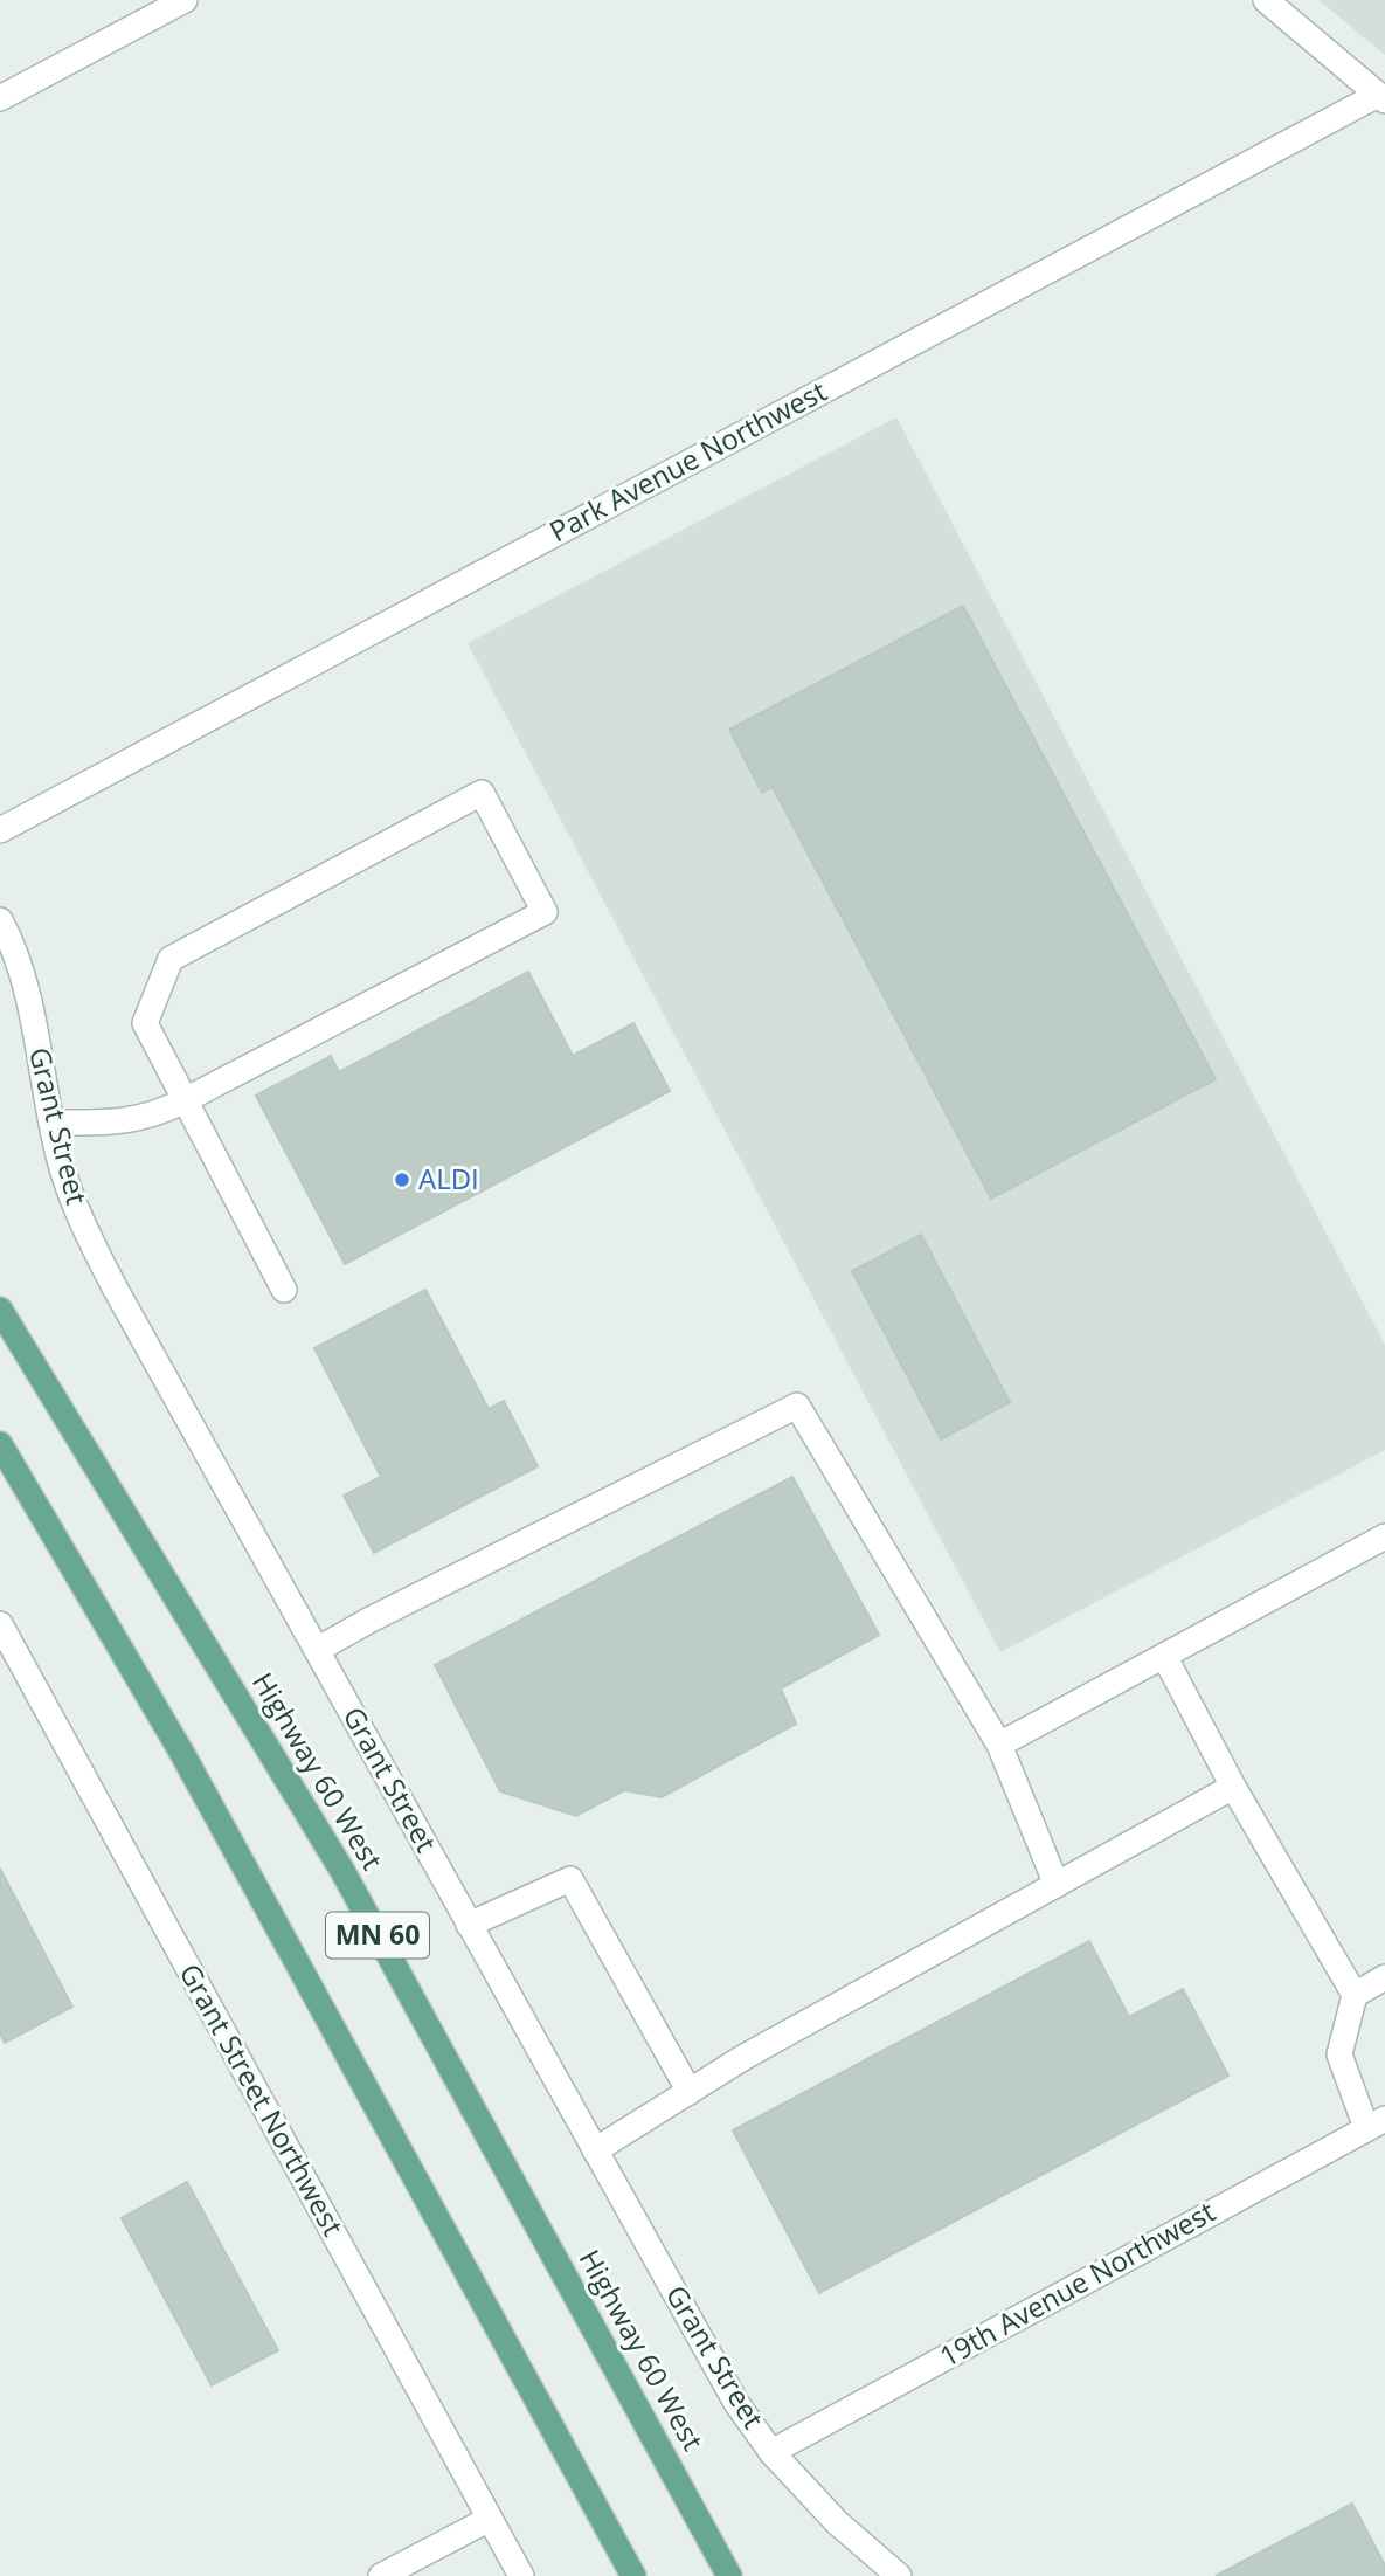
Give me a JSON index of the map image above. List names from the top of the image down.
{
  "streets": {
    "main road": ["Highway 60 West", "MN 60"],
    "street": [
      "Park Avenue Northwest",
      "Grant Street",
      "Grant Street Northwest",
      "19th Avenue Northwest"
    ]
  },
  "crossings": [
    ["Grant Street", "19th Avenue Northwest"]
  ],
  "places": ["ALDI"]
}
